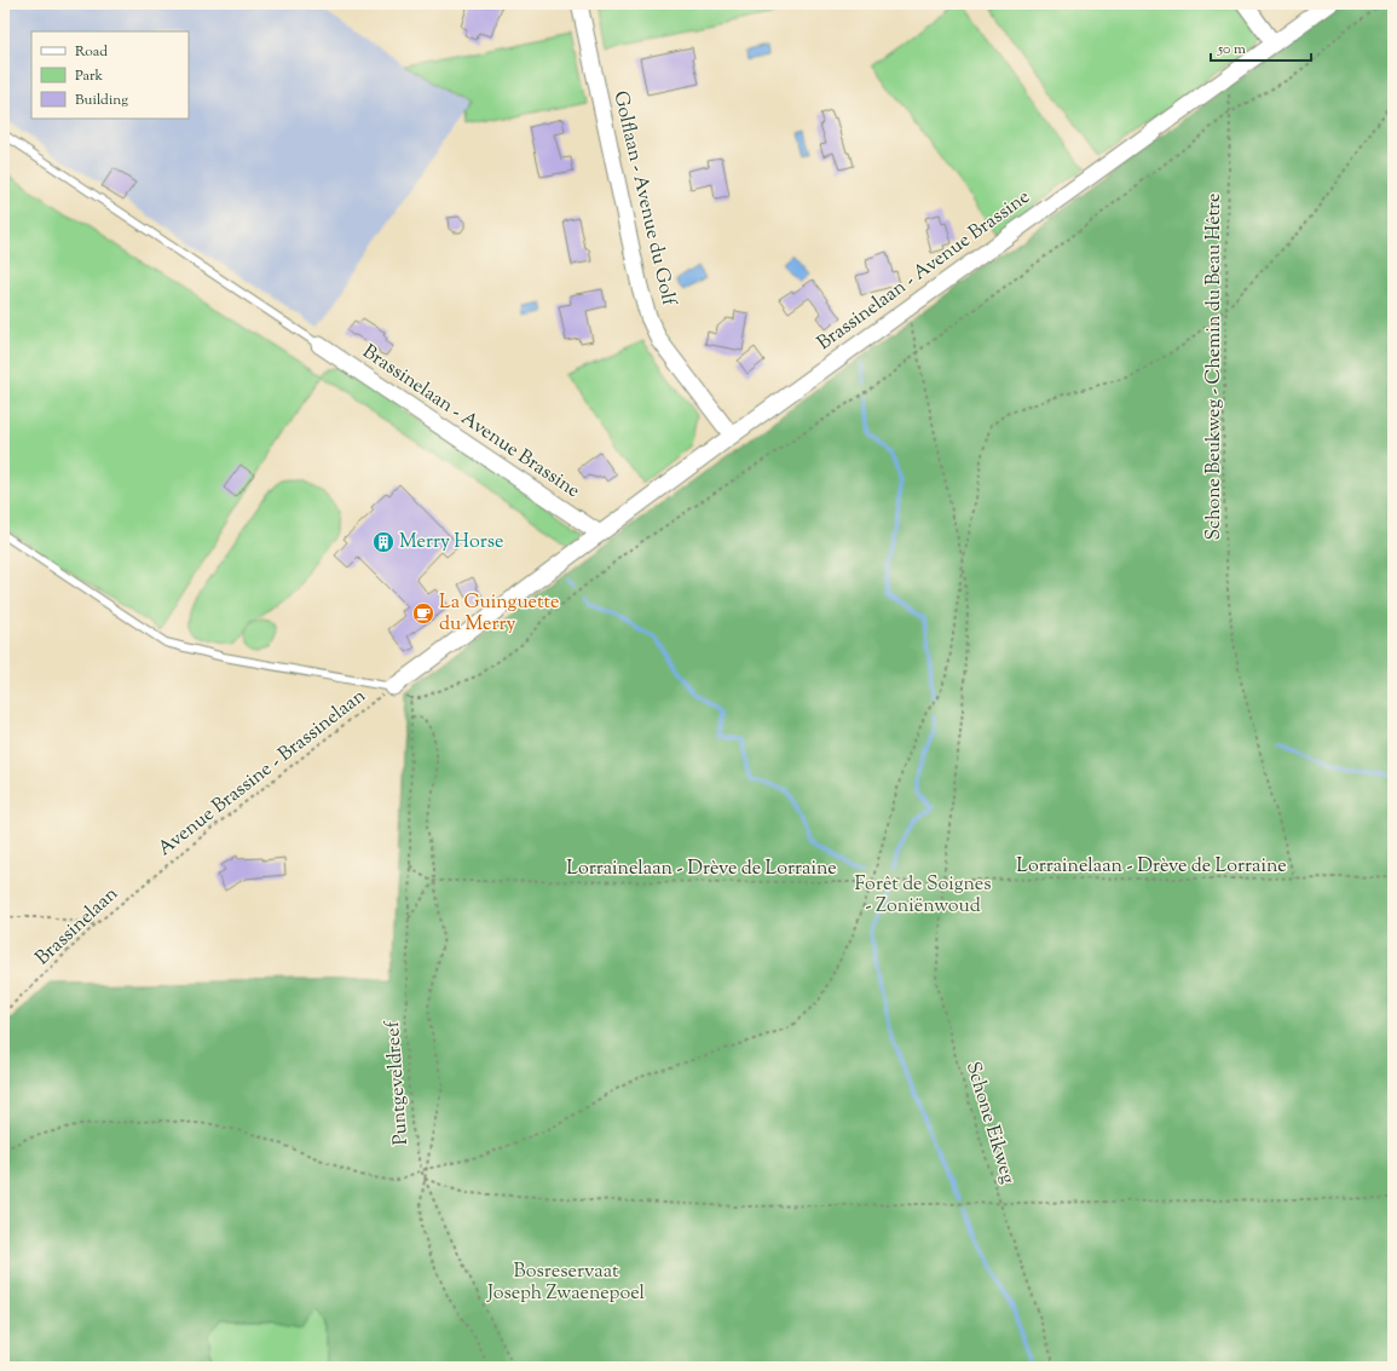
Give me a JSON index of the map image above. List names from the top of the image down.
{
  "streets": {
    "street": ["Golflaan - Avenue du Golf", "Brassinelaan - Avenue Brassine"],
    "path": [
      "Schone Beukweg - Chemin du Beau Hêtre",
      "Avenue Brassine - Brassinelaan",
      "Lorrainelaan - Drève de Lorraine",
      "Brassinelaan",
      "Puntgeveldreef",
      "Schone Eikweg"
    ]
  },
  "crossings": [
    ["Golflaan - Avenue du Golf", "Brassinelaan - Avenue Brassine"],
    ["Brassinelaan - Avenue Brassine", "Schone Beukweg - Chemin du Beau Hêtre"],
    ["Brassinelaan - Avenue Brassine", "Avenue Brassine - Brassinelaan"],
    ["Schone Beukweg - Chemin du Beau Hêtre", "Lorrainelaan - Drève de Lorraine"],
    ["Avenue Brassine - Brassinelaan", "Brassinelaan"],
    ["Lorrainelaan - Drève de Lorraine", "Schone Eikweg"]
  ],
  "parks": ["Forêt de Soignes - Zoniënwoud", "Bosreservaat Joseph Zwaenepoel"],
  "places": {
    "building": ["Merry Horse"],
    "cafe": ["La Guinguette du Merry"]
  },
  "legend": ["Road", "Park", "Building"],
  "scale_bar": "50 m"
}
